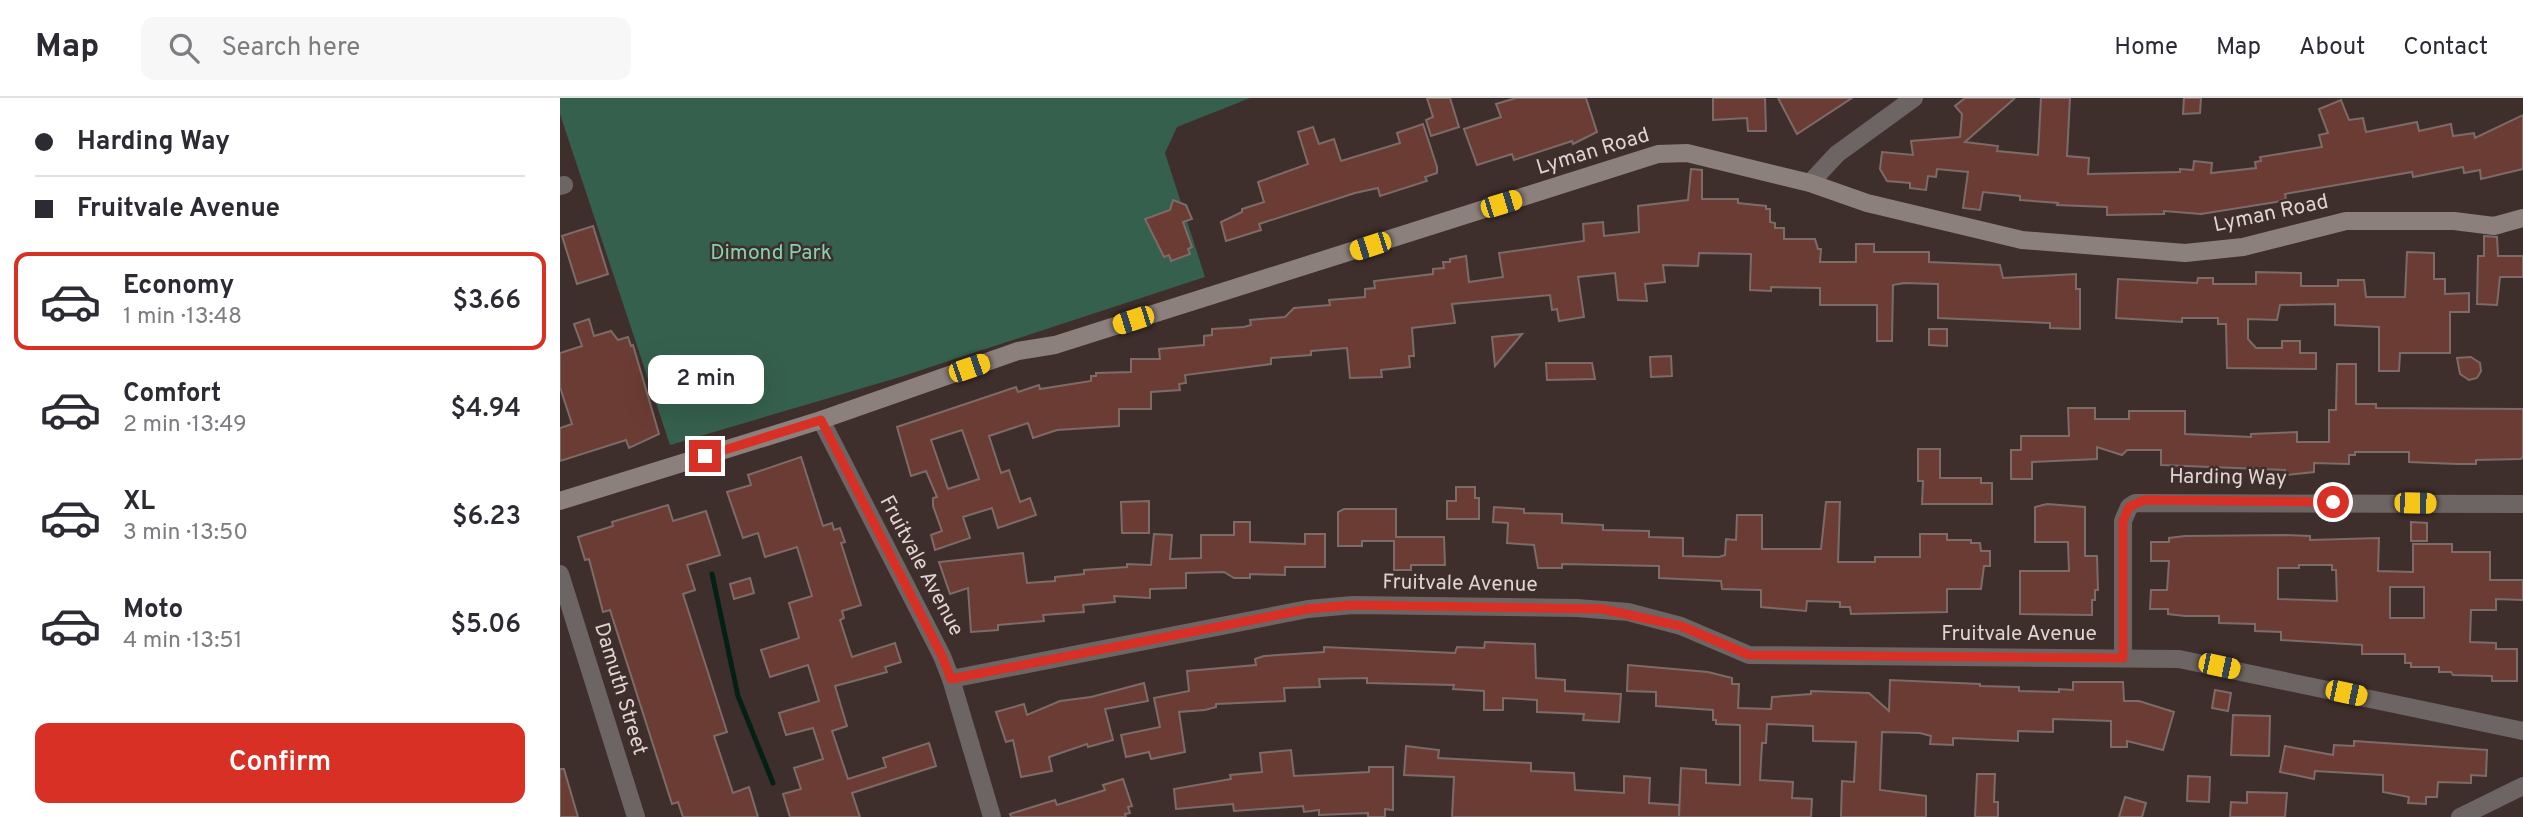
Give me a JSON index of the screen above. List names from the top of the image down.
{
  "streets": {
    "street": [
      "Lyman Road",
      "Harding Way",
      "Fruitvale Avenue",
      "Damuth Street"
    ]
  },
  "crossings": [
    ["Lyman Road", "Fruitvale Avenue"],
    ["Harding Way", "Fruitvale Avenue"]
  ],
  "parks": ["Dimond Park"],
  "page": {
    "header": "Map",
    "search": "Search here",
    "nav": [
      "Home",
      "Map",
      "About",
      "Contact"
    ],
    "banner": ["Harding Way", "Fruitvale Avenue"],
    "list": [
      {
        "name": "Economy",
        "note": "1 min · 13:48",
        "value": "$3.66"
      },
      {
        "name": "Comfort",
        "note": "2 min · 13:49",
        "value": "$4.94"
      },
      {
        "name": "XL",
        "note": "3 min · 13:50",
        "value": "$6.23"
      },
      {
        "name": "Moto",
        "note": "4 min · 13:51",
        "value": "$5.06"
      }
    ],
    "bubble": "2 min",
    "buttons": "Confirm"
  }
}
